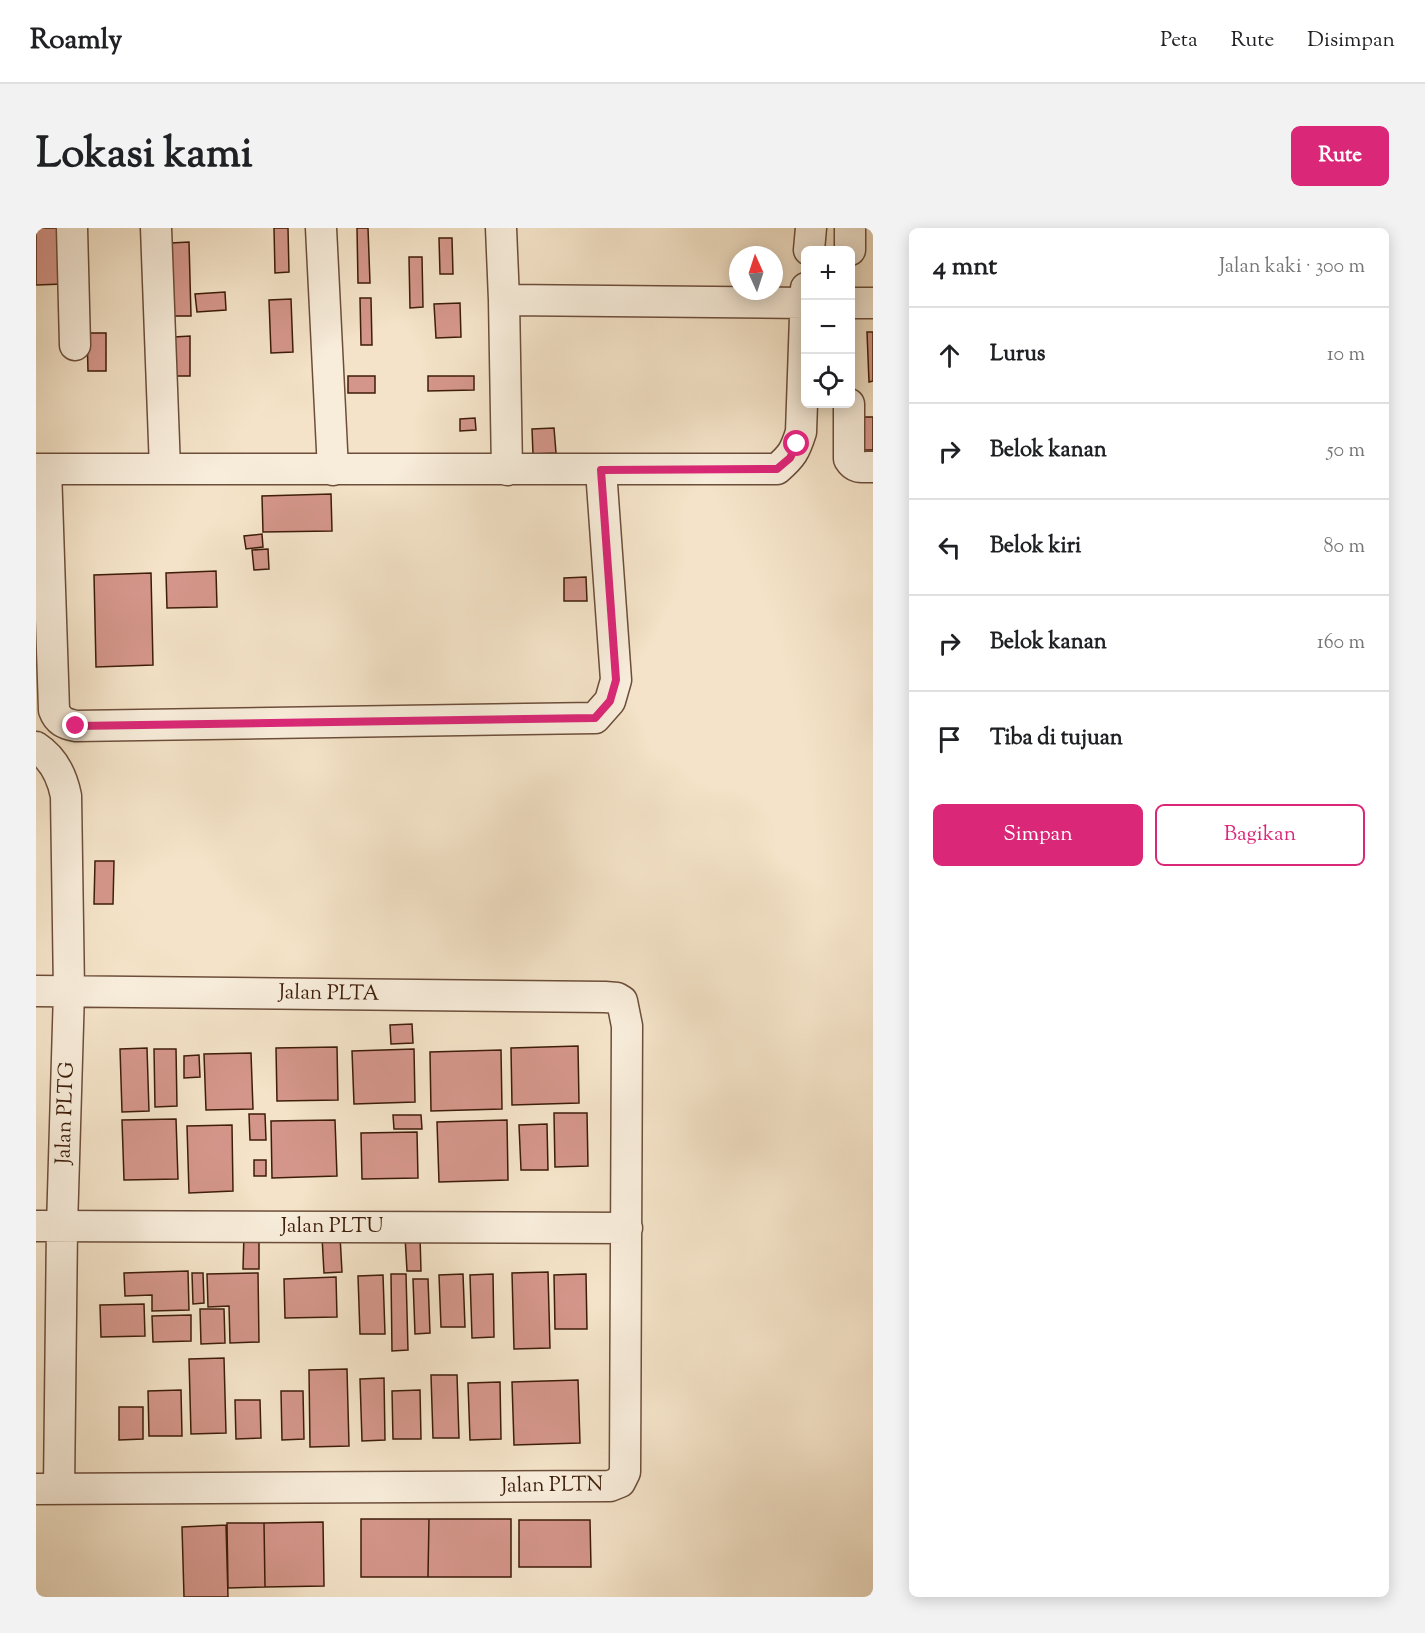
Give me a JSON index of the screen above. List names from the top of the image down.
{
  "streets": {
    "street": [
      "Jalan PLTA",
      "Jalan PLTG",
      "Jalan PLTU",
      "Jalan PLTN"
    ]
  },
  "crossings": [
    ["Jalan PLTA", "Jalan PLTG"],
    ["Jalan PLTA", "Jalan PLTN"],
    ["Jalan PLTG", "Jalan PLTU"],
    ["Jalan PLTG", "Jalan PLTN"],
    ["Jalan PLTU", "Jalan PLTN"]
  ],
  "north": "top",
  "page": {
    "header": "Roamly",
    "nav": ["Peta", "Rute", "Disimpan"],
    "title": "Lokasi kami",
    "buttons": [
      "Rute",
      ["Simpan", "Bagikan"]
    ],
    "heading": ["4 mnt", "Jalan kaki · 300 m"],
    "map_buttons": ["+", "−"],
    "list": [
      ["Lurus", "10 m"],
      ["Belok kanan", "50 m"],
      ["Belok kiri", "80 m"],
      ["Belok kanan", "160 m"],
      "Tiba di tujuan"
    ]
  }
}
